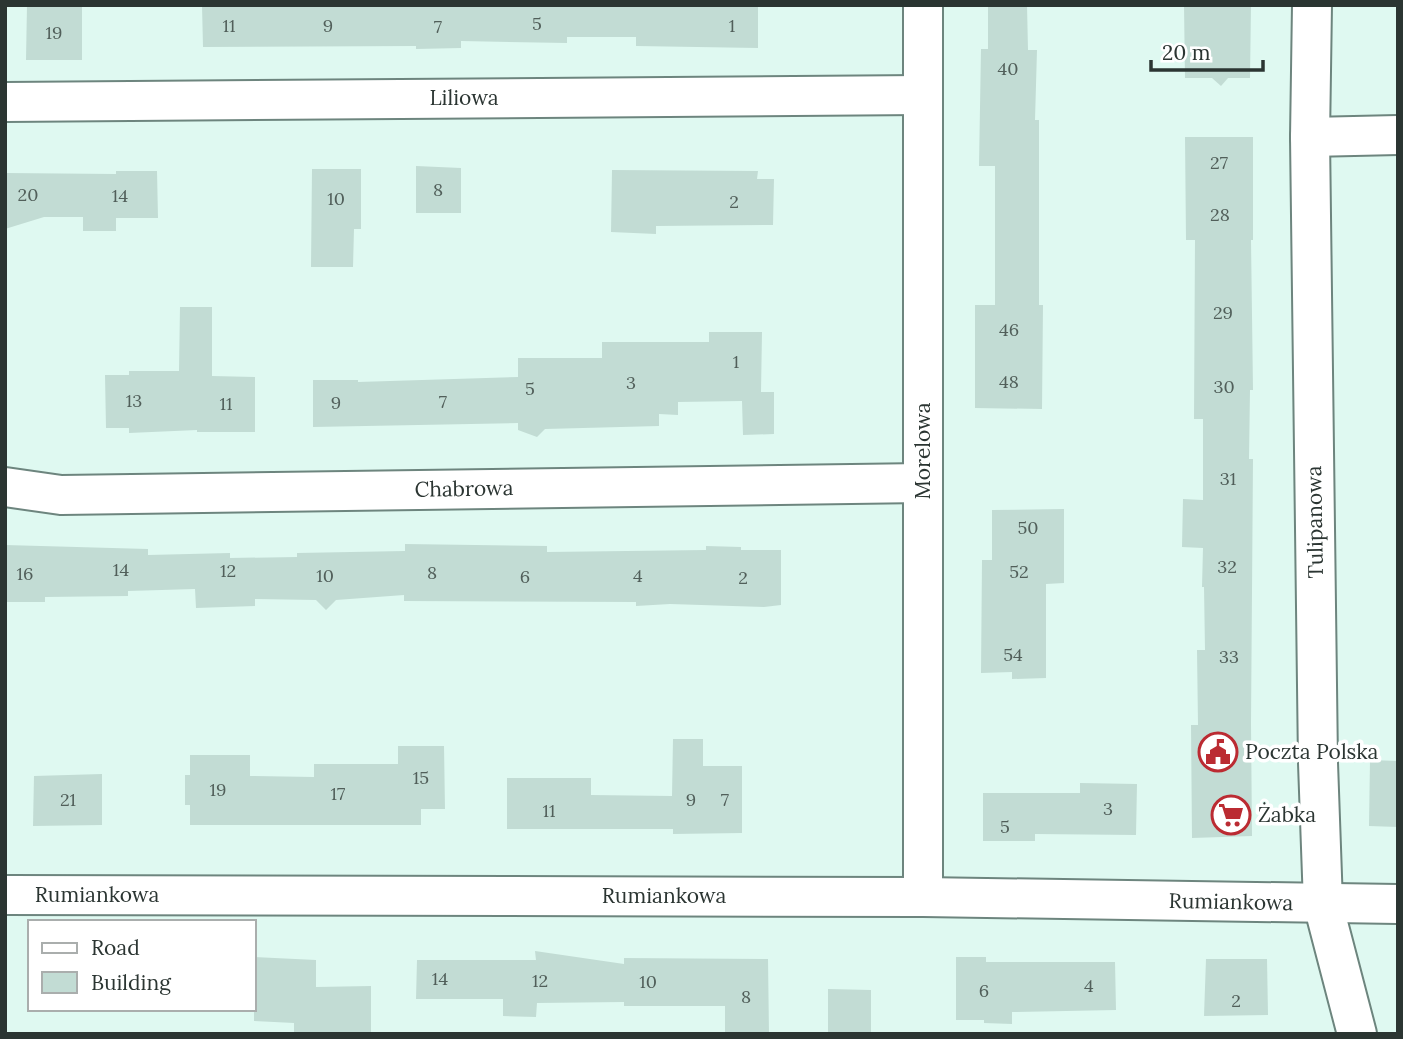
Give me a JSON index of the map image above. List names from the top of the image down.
{
  "streets": {
    "street": [
      "Liliowa",
      "Morelowa",
      "Chabrowa",
      "Tulipanowa",
      "Rumiankowa"
    ]
  },
  "crossings": [
    ["Liliowa", "Morelowa"],
    ["Morelowa", "Chabrowa"],
    ["Morelowa", "Rumiankowa"],
    ["Tulipanowa", "Rumiankowa"]
  ],
  "places": {
    "public building": ["Poczta Polska"],
    "supermarket": ["Żabka"]
  },
  "house_numbers": [
    "5",
    "11",
    "9",
    "1",
    "7",
    "19",
    "40",
    "27",
    "8",
    "20",
    "14",
    "10",
    "2",
    "28",
    "29",
    "46",
    "1",
    "48",
    "3",
    "30",
    "5",
    "13",
    "7",
    "9",
    "11",
    "31",
    "50",
    "32",
    "14",
    "12",
    "52",
    "8",
    "16",
    "10",
    "4",
    "6",
    "2",
    "54",
    "33",
    "15",
    "19",
    "17",
    "21",
    "9",
    "7",
    "3",
    "11",
    "5",
    "14",
    "12",
    "10",
    "4",
    "6",
    "8",
    "2"
  ],
  "legend": ["Road", "Building"],
  "scale_bar": "20 m"
}
